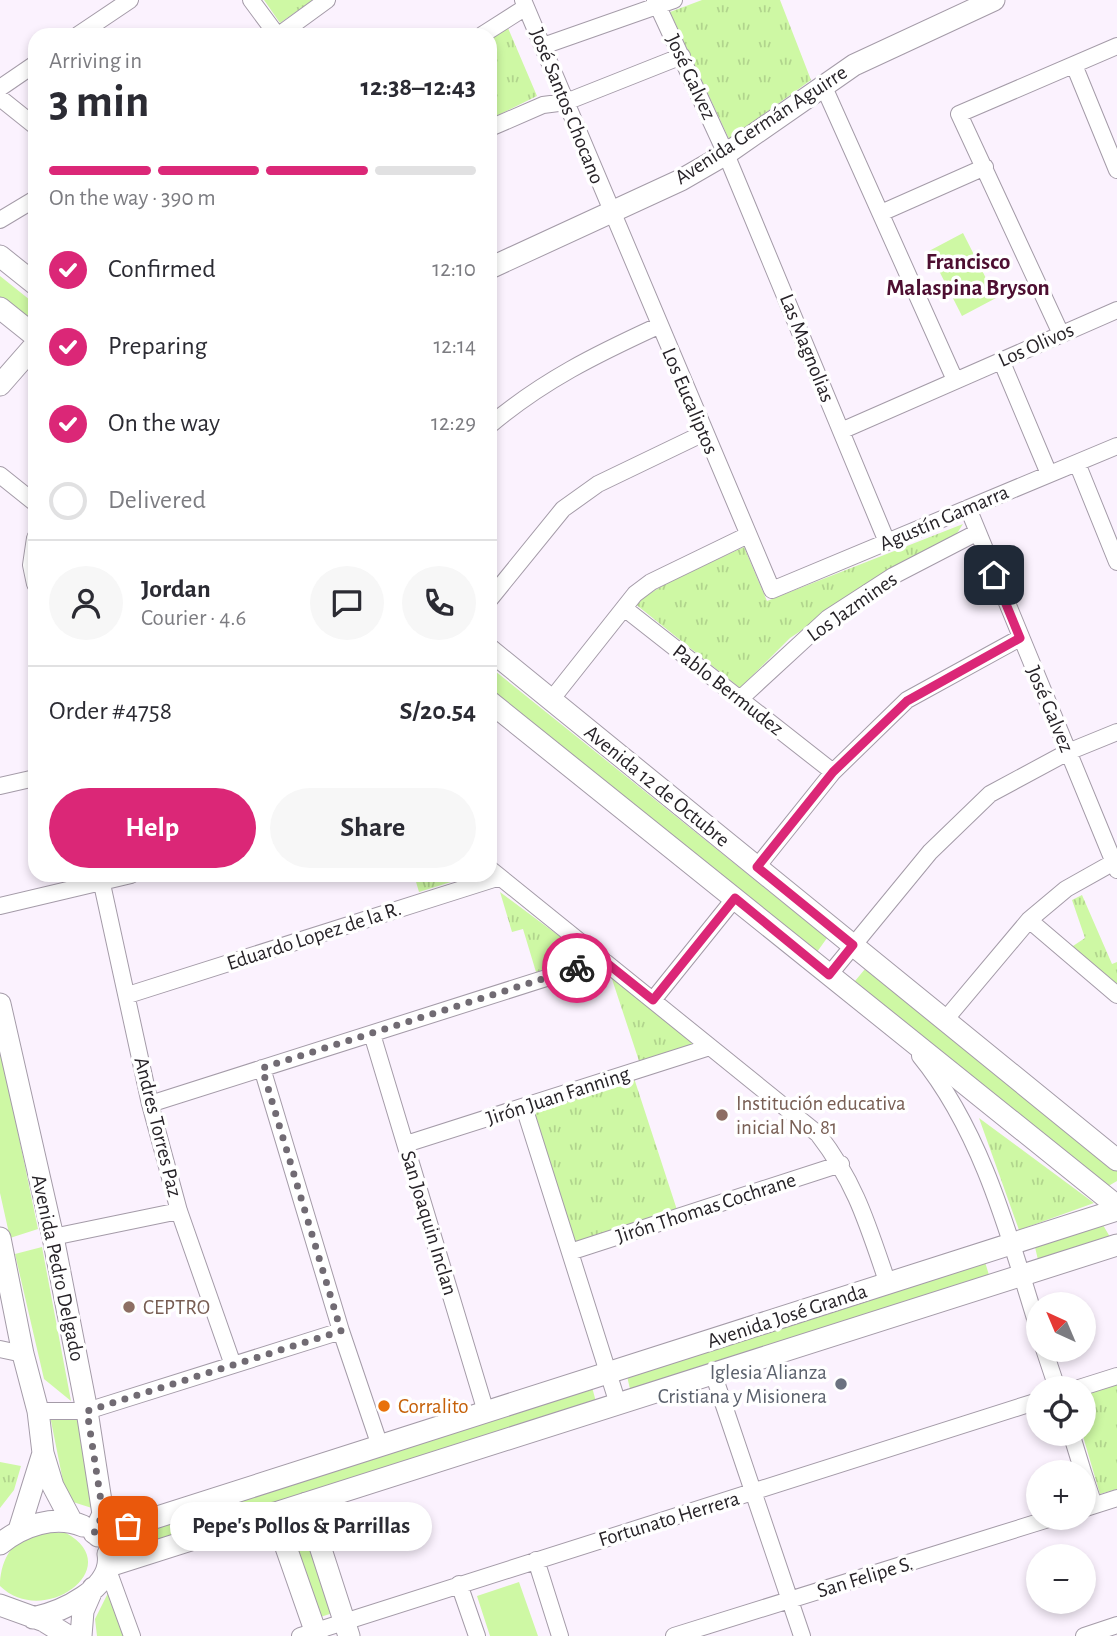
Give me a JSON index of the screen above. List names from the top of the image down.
{
  "streets": {
    "main road": [
      "Avenida Germán Aguirre",
      "Avenida 12 de Octubre",
      "Avenida Pedro Delgado",
      "Avenida José Granda"
    ],
    "street": [
      "José Galvez",
      "José Santos Chocano",
      "Los Olivos",
      "Las Magnolias",
      "Los Eucaliptos",
      "Agustín Gamarra",
      "Los Jazmines",
      "Pablo Bermudez",
      "Eduardo Lopez de la R.",
      "Jirón Juan Fanning",
      "Andres Torres Paz",
      "Jirón Thomas Cochrane",
      "San Joaquin Inclan",
      "Fortunato Herrera",
      "San Felipe S."
    ]
  },
  "crossings": [
    ["José Galvez", "Avenida Germán Aguirre"],
    ["José Galvez", "Las Magnolias"],
    ["José Galvez", "Agustín Gamarra"],
    ["José Galvez", "Los Jazmines"],
    ["José Santos Chocano", "Avenida Germán Aguirre"],
    ["José Santos Chocano", "Los Eucaliptos"],
    ["Avenida Germán Aguirre", "Las Magnolias"],
    ["Avenida Germán Aguirre", "Los Eucaliptos"],
    ["Los Olivos", "Las Magnolias"],
    ["Las Magnolias", "Agustín Gamarra"],
    ["Los Eucaliptos", "Agustín Gamarra"],
    ["Los Jazmines", "Pablo Bermudez"],
    ["Avenida 12 de Octubre", "Avenida José Granda"],
    ["Eduardo Lopez de la R.", "Andres Torres Paz"],
    ["Jirón Juan Fanning", "San Joaquin Inclan"],
    ["San Joaquin Inclan", "Avenida José Granda"],
    ["Avenida Pedro Delgado", "Avenida José Granda"]
  ],
  "districts": ["Francisco Malaspina Bryson"],
  "places": [
    "Institución educativa inicial No. 81",
    "CEPTRO",
    "Iglesia Alianza Cristiana y Misionera",
    "Corralito",
    "Pepe's Pollos & Parrillas"
  ],
  "north": "top left",
  "page": {
    "heading": ["3 min", "Arriving in", "12:38–12:43"],
    "panel": [
      "Jordan",
      "Courier · 4.6",
      "Order #4758",
      "S/20.54"
    ],
    "bar": "On the way · 390 m",
    "list": [
      ["Confirmed", "12:10"],
      ["Preparing", "12:14"],
      ["On the way", "12:29"],
      "Delivered"
    ],
    "buttons": ["Help", "Share"],
    "map_buttons": ["+", "−"],
    "bubble": "Pepe's Pollos & Parrillas"
  }
}
